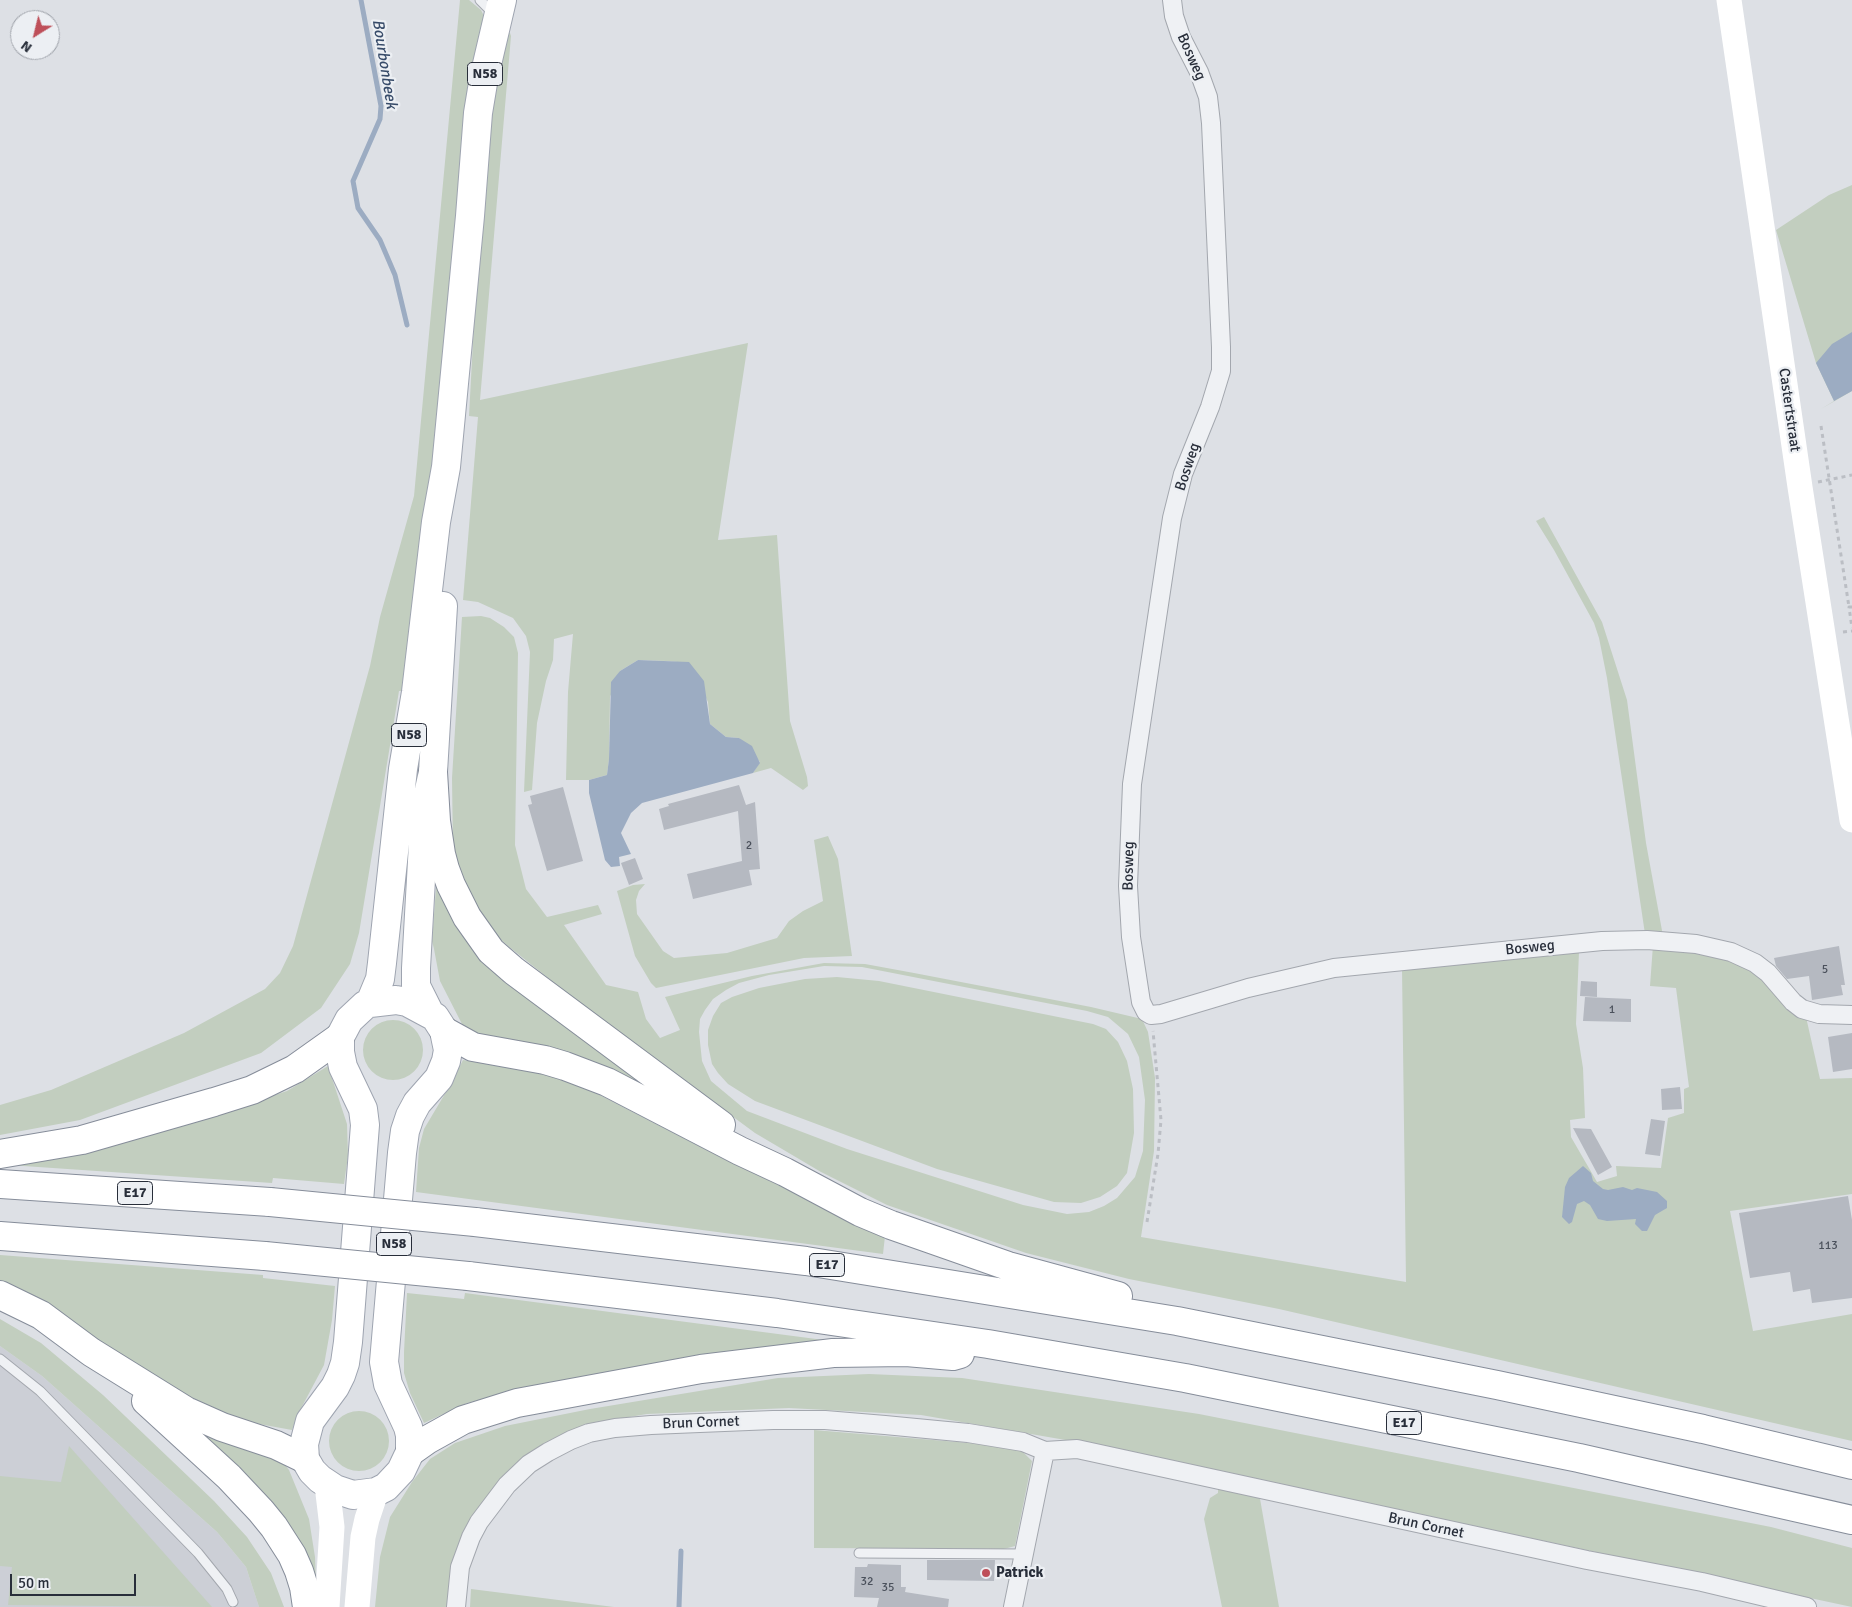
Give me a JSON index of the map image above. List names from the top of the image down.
{
  "streets": {
    "main road": ["N58", "Castertstraat", "E17"],
    "street": ["Bosweg", "Brun Cornet"]
  },
  "water": ["Bourbonbeek"],
  "places": ["Patrick"],
  "house_numbers": [
    "2",
    "5",
    "1",
    "113",
    "32",
    "35"
  ],
  "scale_bar": "50 m",
  "north": "bottom left"
}
